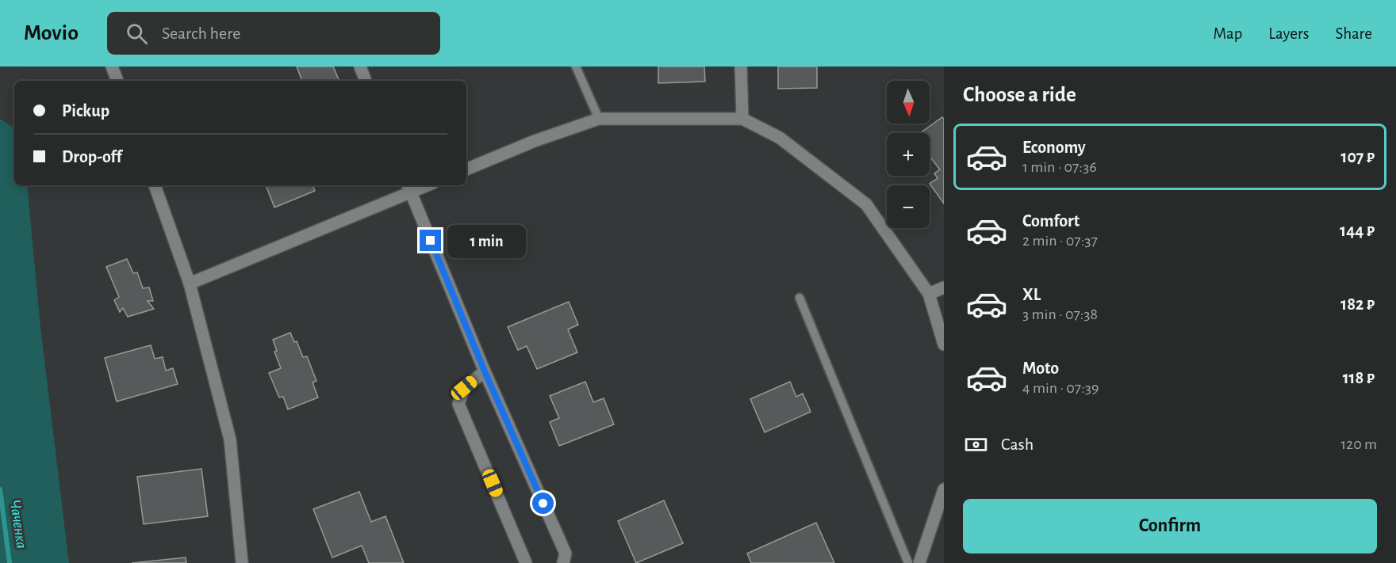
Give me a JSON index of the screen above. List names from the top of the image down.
{
  "water": ["Чаченка"],
  "north": "bottom",
  "page": {
    "header": "Movio",
    "search": "Search here",
    "nav": ["Map", "Layers", "Share"],
    "heading": "Choose a ride",
    "map_buttons": ["+", "−"],
    "banner": ["Pickup", "Drop-off"],
    "list": [
      {
        "name": "Economy",
        "note": "1 min · 07:36",
        "value": "107 ₽"
      },
      {
        "name": "Comfort",
        "note": "2 min · 07:37",
        "value": "144 ₽"
      },
      {
        "name": "XL",
        "note": "3 min · 07:38",
        "value": "182 ₽"
      },
      {
        "name": "Moto",
        "note": "4 min · 07:39",
        "value": "118 ₽"
      }
    ],
    "bubble": "1 min",
    "pay": ["Cash", "120 m"],
    "buttons": "Confirm"
  }
}
